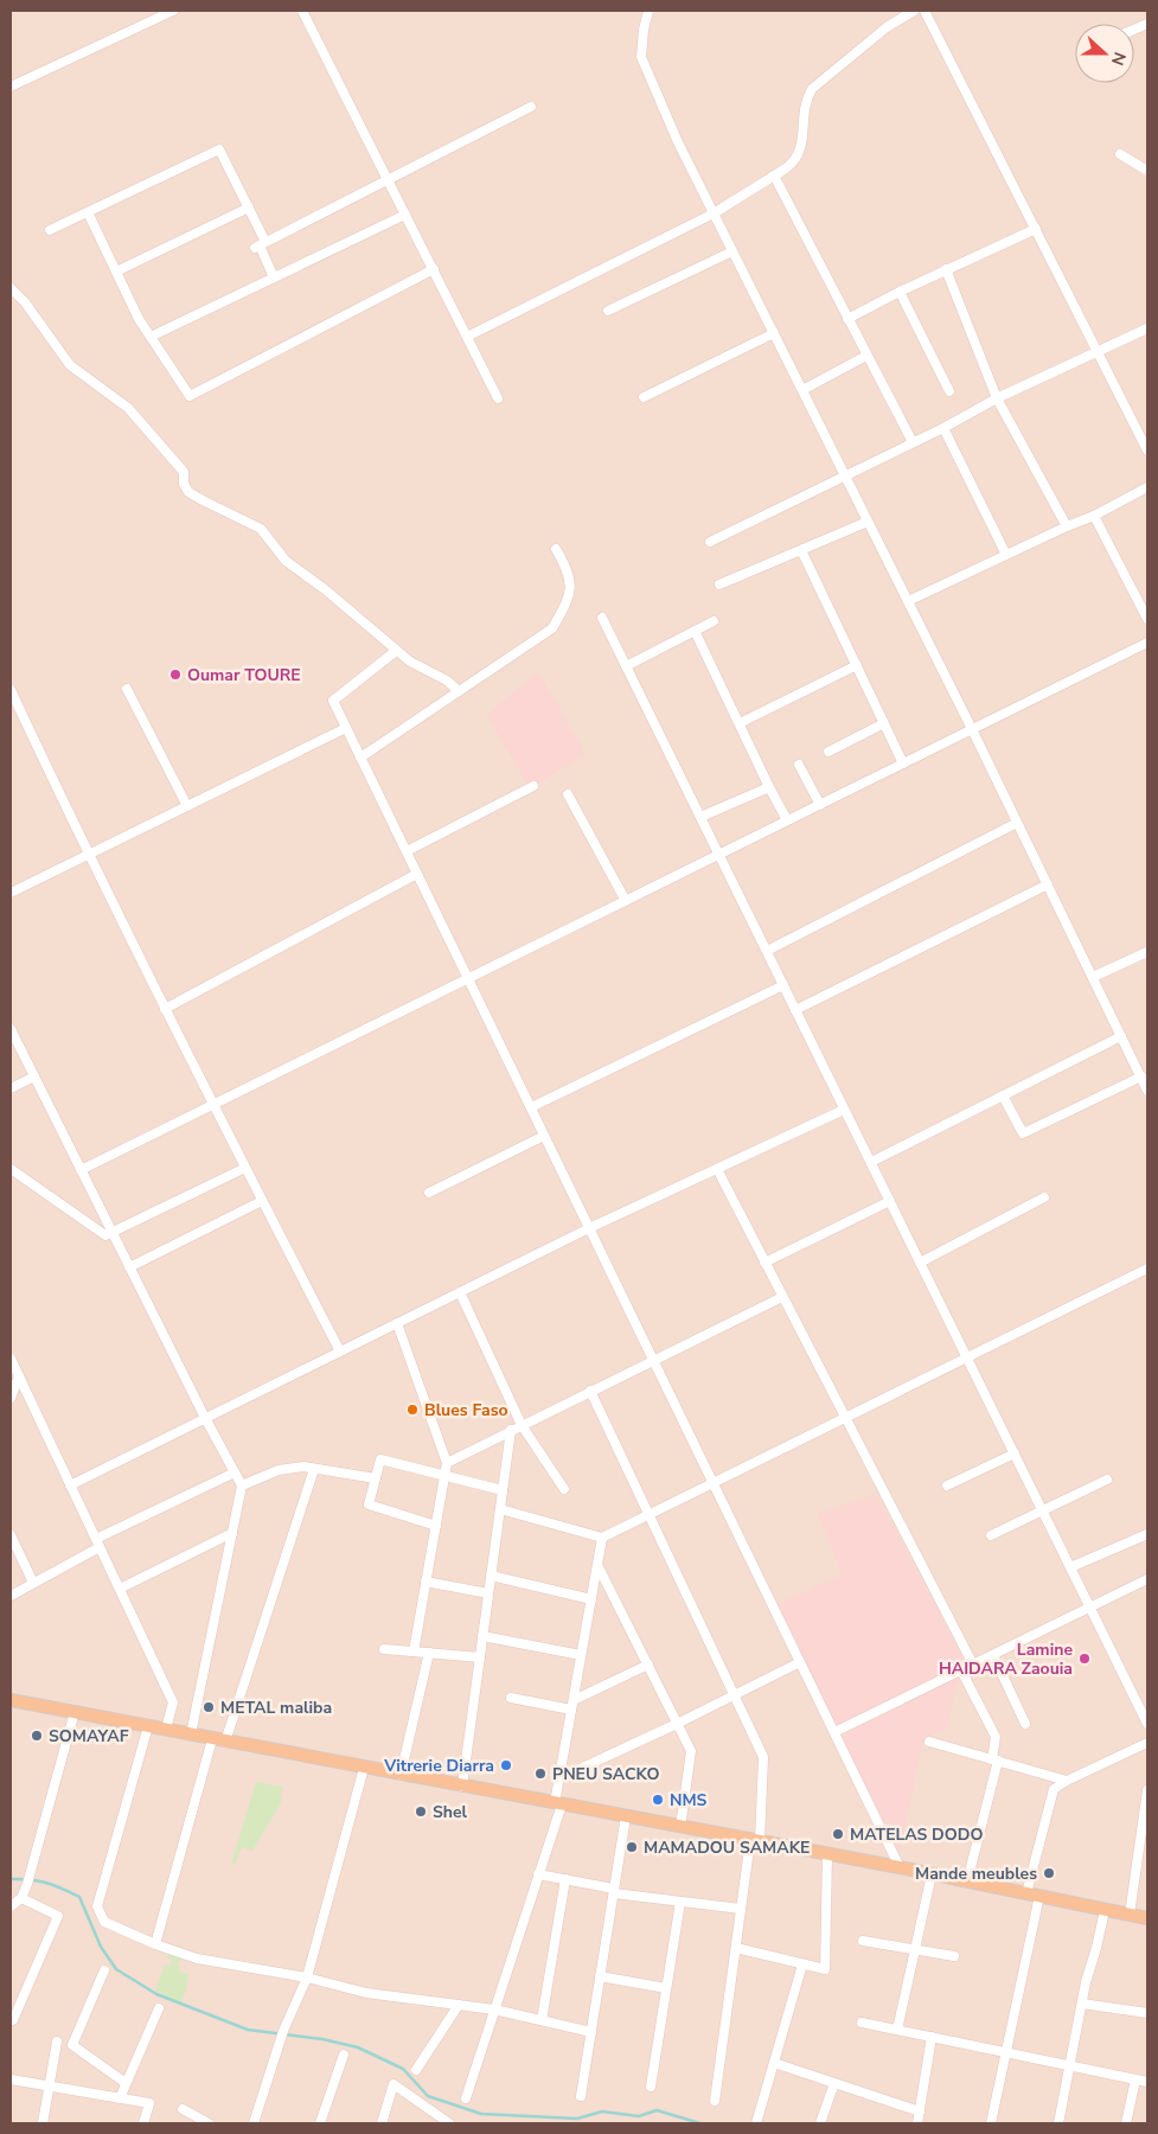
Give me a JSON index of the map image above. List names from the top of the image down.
{
  "places": [
    "Oumar TOURE",
    "Blues Faso",
    "Lamine HAIDARA Zaouia",
    "METAL maliba",
    "SOMAYAF",
    "Vitrerie Diarra",
    "PNEU SACKO",
    "NMS",
    "Shel",
    "MATELAS DODO",
    "MAMADOU SAMAKE",
    "Mande meubles"
  ],
  "north": "right"
}
